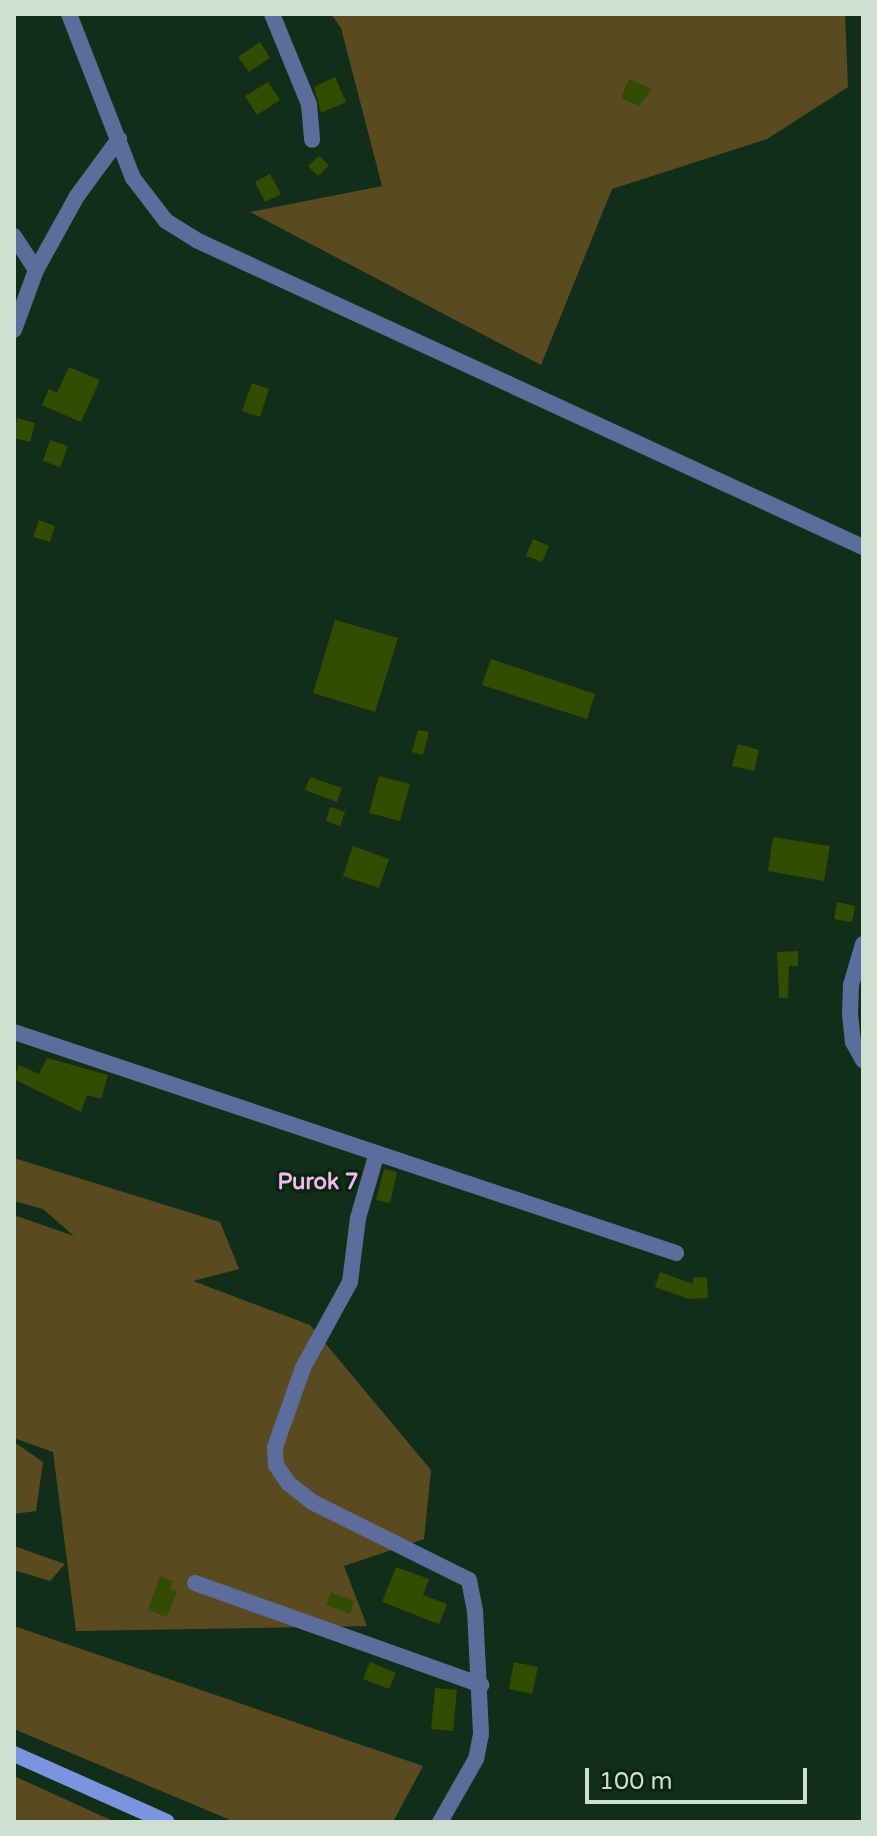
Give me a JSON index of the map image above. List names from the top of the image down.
{
  "districts": ["Purok 7"],
  "scale_bar": "100 m"
}
